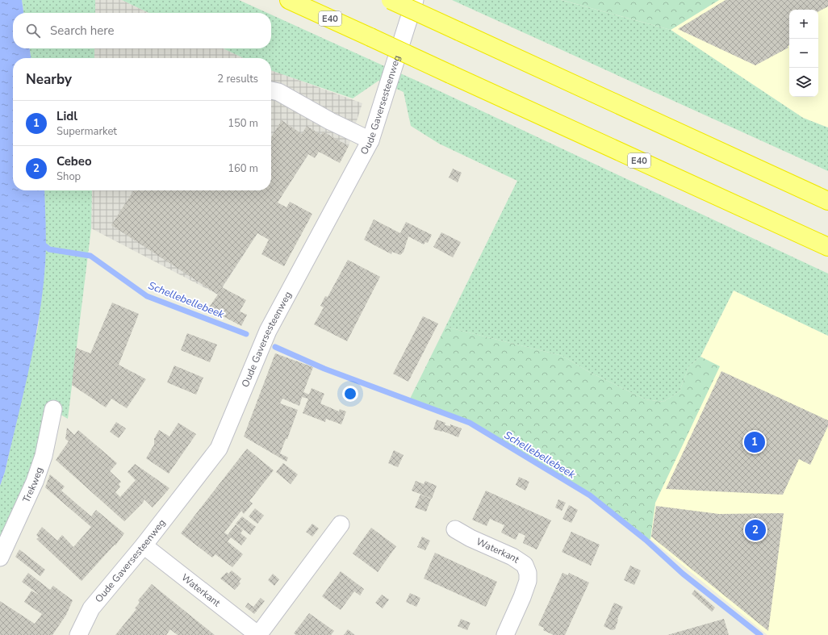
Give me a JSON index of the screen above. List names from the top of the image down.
{
  "streets": {
    "highway": ["E40"],
    "street": ["Oude Gaversesteenweg", "Trekweg", "Waterkant"]
  },
  "crossings": [
    ["Oude Gaversesteenweg", "Waterkant"]
  ],
  "water": ["Schellebellebeek"],
  "page": {
    "map_buttons": ["+", "−"],
    "search": "Search here",
    "heading": ["Nearby", "2 results"],
    "list": [
      {
        "mark": "1",
        "name": "Lidl",
        "note": "Supermarket",
        "value": "150 m"
      },
      {
        "mark": "2",
        "name": "Cebeo",
        "note": "Shop",
        "value": "160 m"
      }
    ],
    "pins": ["1", "2"]
  }
}
